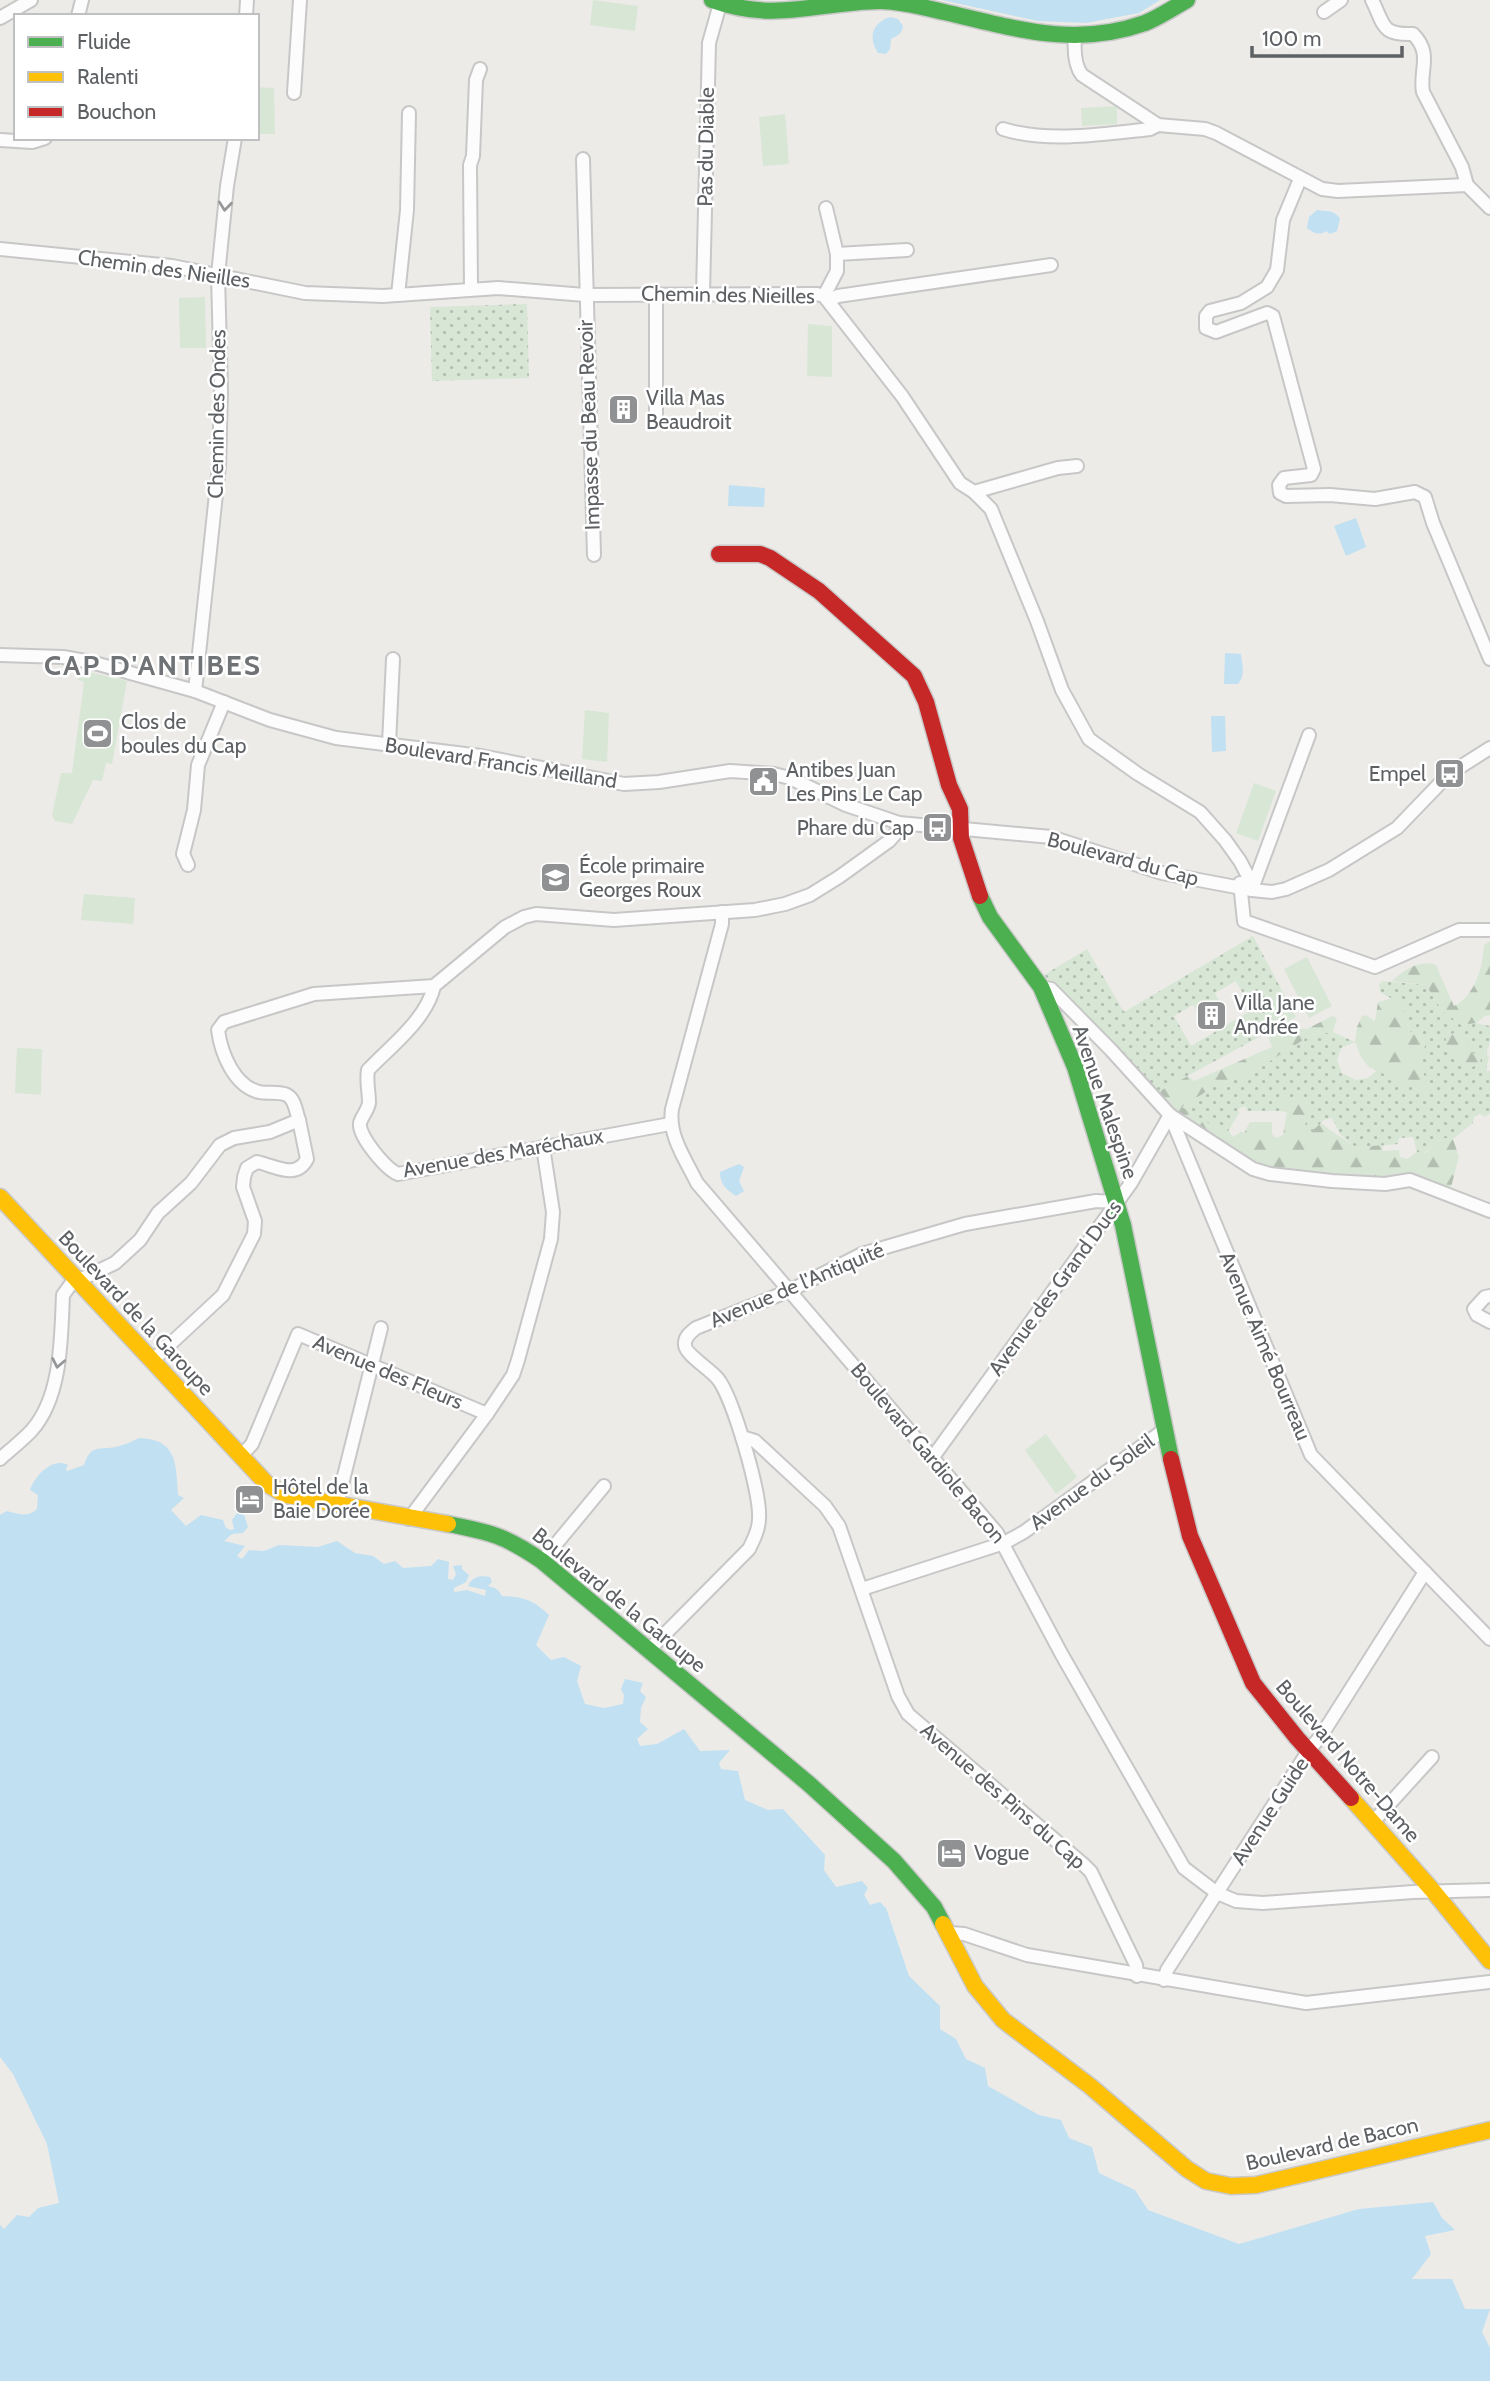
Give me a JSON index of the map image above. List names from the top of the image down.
{
  "streets": {
    "street": [
      "Pas du Diable",
      "Chemin des Nieilles",
      "Chemin des Ondes",
      "Impasse du Beau Revoir",
      "Boulevard Francis Meilland",
      "Boulevard du Cap",
      "Avenue Malespine",
      "Avenue des Maréchaux",
      "Avenue de l'Antiquité",
      "Avenue des Grand Ducs",
      "Boulevard de la Garoupe",
      "Avenue Aimé Bourreau",
      "Avenue des Fleurs",
      "Boulevard Gardiole Bacon",
      "Avenue du Soleil",
      "Boulevard Notre-Dame",
      "Avenue des Pins du Cap",
      "Avenue Guide",
      "Boulevard de Bacon"
    ]
  },
  "crossings": [
    ["Pas du Diable", "Chemin des Nieilles"],
    ["Chemin des Nieilles", "Chemin des Ondes"],
    ["Chemin des Nieilles", "Impasse du Beau Revoir"],
    ["Chemin des Nieilles", "Boulevard du Cap"],
    ["Chemin des Ondes", "Boulevard Francis Meilland"],
    ["Boulevard Francis Meilland", "Boulevard du Cap"],
    ["Boulevard Francis Meilland", "Avenue Malespine"],
    ["Boulevard du Cap", "Avenue Malespine"],
    ["Avenue Malespine", "Avenue de l'Antiquité"],
    ["Avenue Malespine", "Avenue des Grand Ducs"],
    ["Avenue Malespine", "Boulevard Notre-Dame"],
    ["Avenue des Maréchaux", "Boulevard Gardiole Bacon"],
    ["Avenue de l'Antiquité", "Avenue des Grand Ducs"],
    ["Avenue de l'Antiquité", "Boulevard de la Garoupe"],
    ["Avenue de l'Antiquité", "Boulevard Gardiole Bacon"],
    ["Avenue de l'Antiquité", "Boulevard Notre-Dame"],
    ["Avenue de l'Antiquité", "Avenue des Pins du Cap"],
    ["Avenue des Grand Ducs", "Avenue Aimé Bourreau"],
    ["Avenue des Grand Ducs", "Boulevard Gardiole Bacon"],
    ["Avenue des Grand Ducs", "Boulevard Notre-Dame"],
    ["Boulevard de la Garoupe", "Avenue des Fleurs"],
    ["Boulevard de la Garoupe", "Boulevard de Bacon"],
    ["Avenue Aimé Bourreau", "Avenue Guide"],
    ["Boulevard Gardiole Bacon", "Avenue du Soleil"],
    ["Boulevard Gardiole Bacon", "Boulevard Notre-Dame"],
    ["Boulevard Gardiole Bacon", "Avenue Guide"],
    ["Avenue du Soleil", "Boulevard Notre-Dame"],
    ["Avenue du Soleil", "Avenue des Pins du Cap"],
    ["Boulevard Notre-Dame", "Avenue Guide"]
  ],
  "districts": ["CAP D'ANTIBES"],
  "places": {
    "building": ["Villa Mas Beaudroit", "Villa Jane Andrée"],
    "sports": ["Clos de boules du Cap"],
    "bus stop": ["Empel", "Phare du Cap"],
    "public building": ["Antibes Juan Les Pins Le Cap"],
    "school or university": ["École primaire Georges Roux"],
    "hotel": ["Hôtel de la Baie Dorée", "Vogue"]
  },
  "legend": ["Fluide", "Ralenti", "Bouchon"],
  "scale_bar": "100 m"
}
